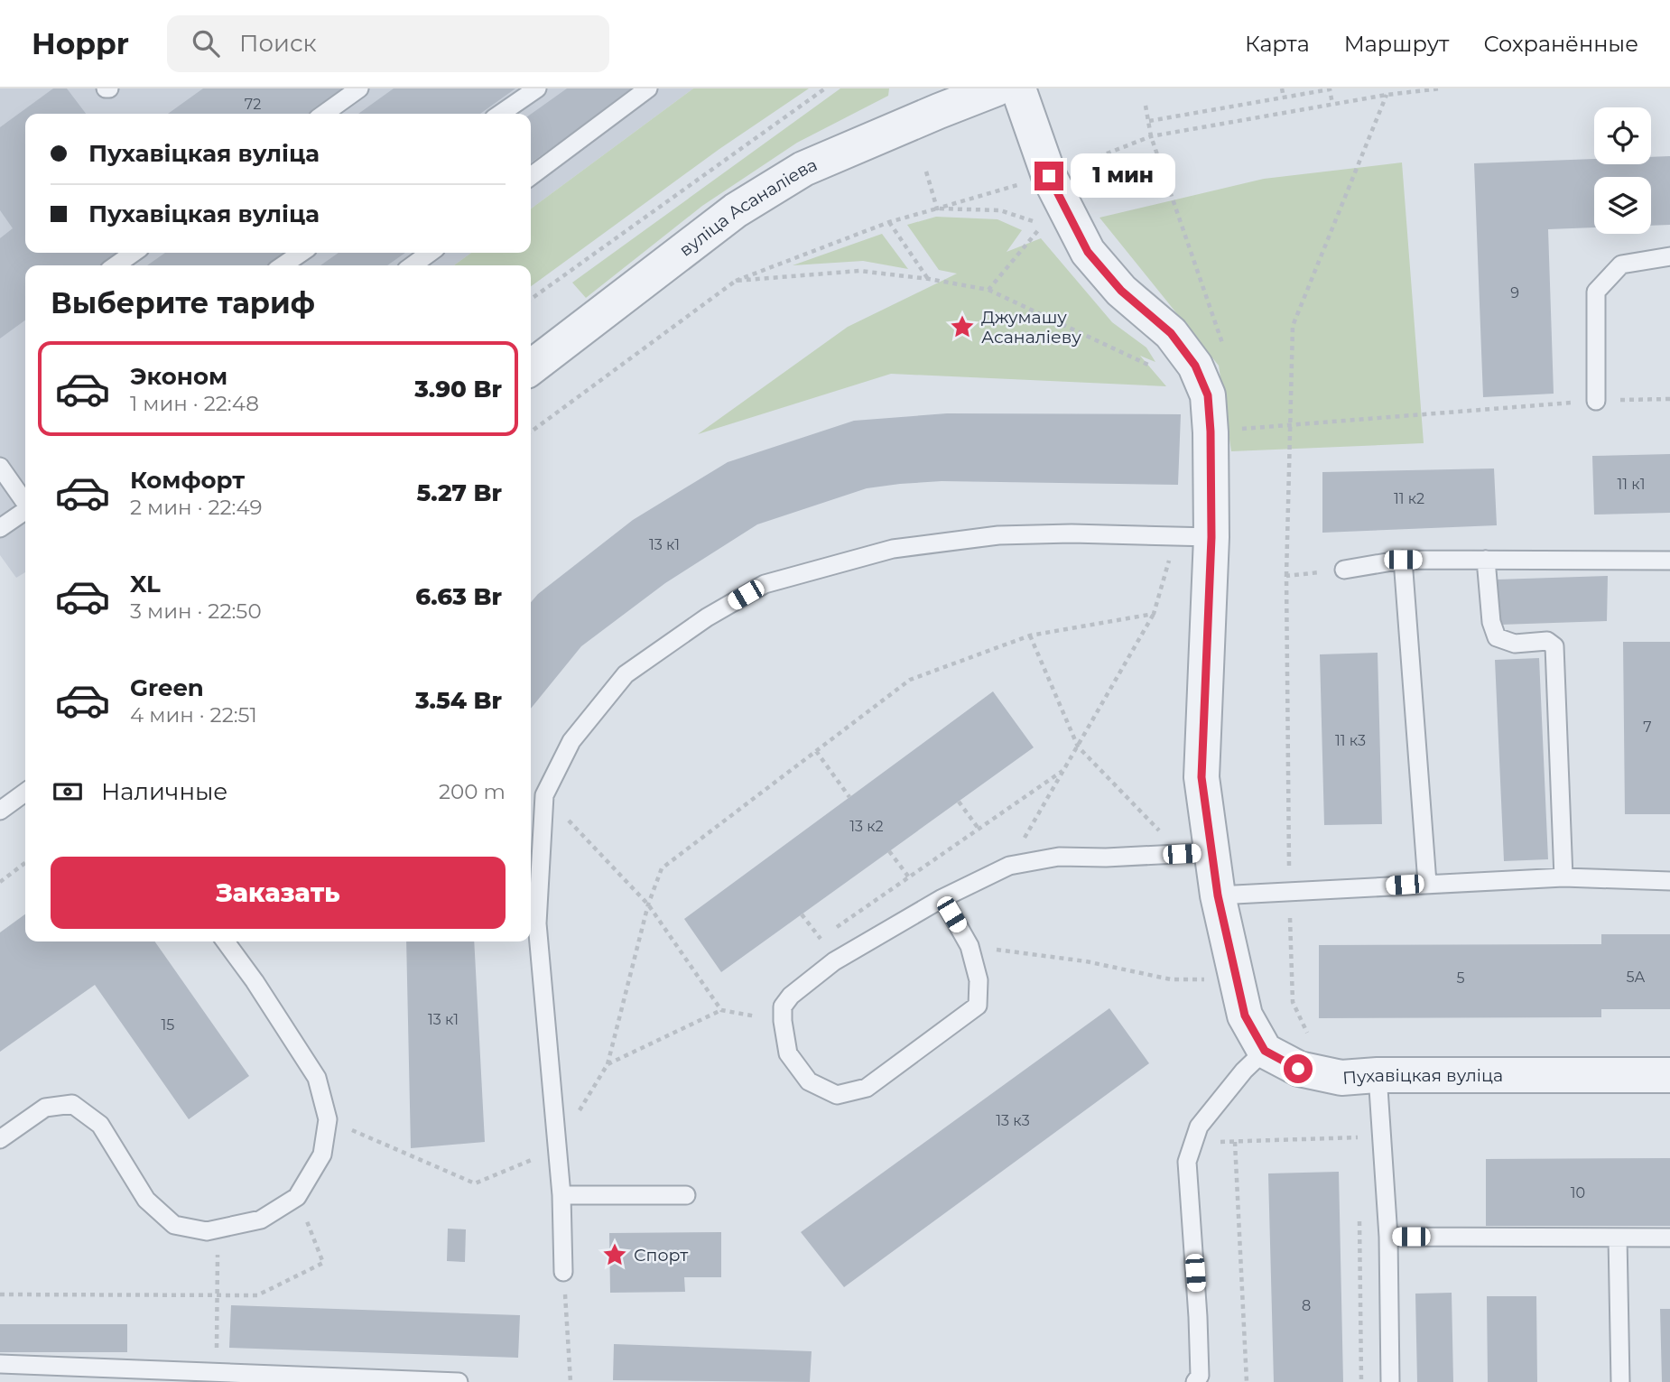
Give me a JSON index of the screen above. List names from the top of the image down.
{
  "streets": {
    "street": ["вуліца Асаналіева", "Пухавіцкая вуліца"]
  },
  "places": {
    "place": ["Джумашу Асаналіеву", "Спорт"]
  },
  "house_numbers": [
    "72",
    "9",
    "11 к1",
    "11 к2",
    "13 к1",
    "7",
    "11 к3",
    "13 к2",
    "5А",
    "5",
    "13 к1",
    "15",
    "13 к3",
    "10",
    "8"
  ],
  "page": {
    "header": "Hoppr",
    "search": "Поиск",
    "nav": ["Карта", "Маршрут", "Сохранённые"],
    "banner": ["Пухавіцкая вуліца", "Пухавіцкая вуліца"],
    "bubble": "1 мин",
    "heading": "Выберите тариф",
    "list": [
      {
        "name": "Эконом",
        "note": "1 мин · 22:48",
        "value": "3.90 Br"
      },
      {
        "name": "Комфорт",
        "note": "2 мин · 22:49",
        "value": "5.27 Br"
      },
      {
        "name": "XL",
        "note": "3 мин · 22:50",
        "value": "6.63 Br"
      },
      {
        "name": "Green",
        "note": "4 мин · 22:51",
        "value": "3.54 Br"
      }
    ],
    "pay": ["Наличные", "200 m"],
    "buttons": "Заказать"
  }
}
